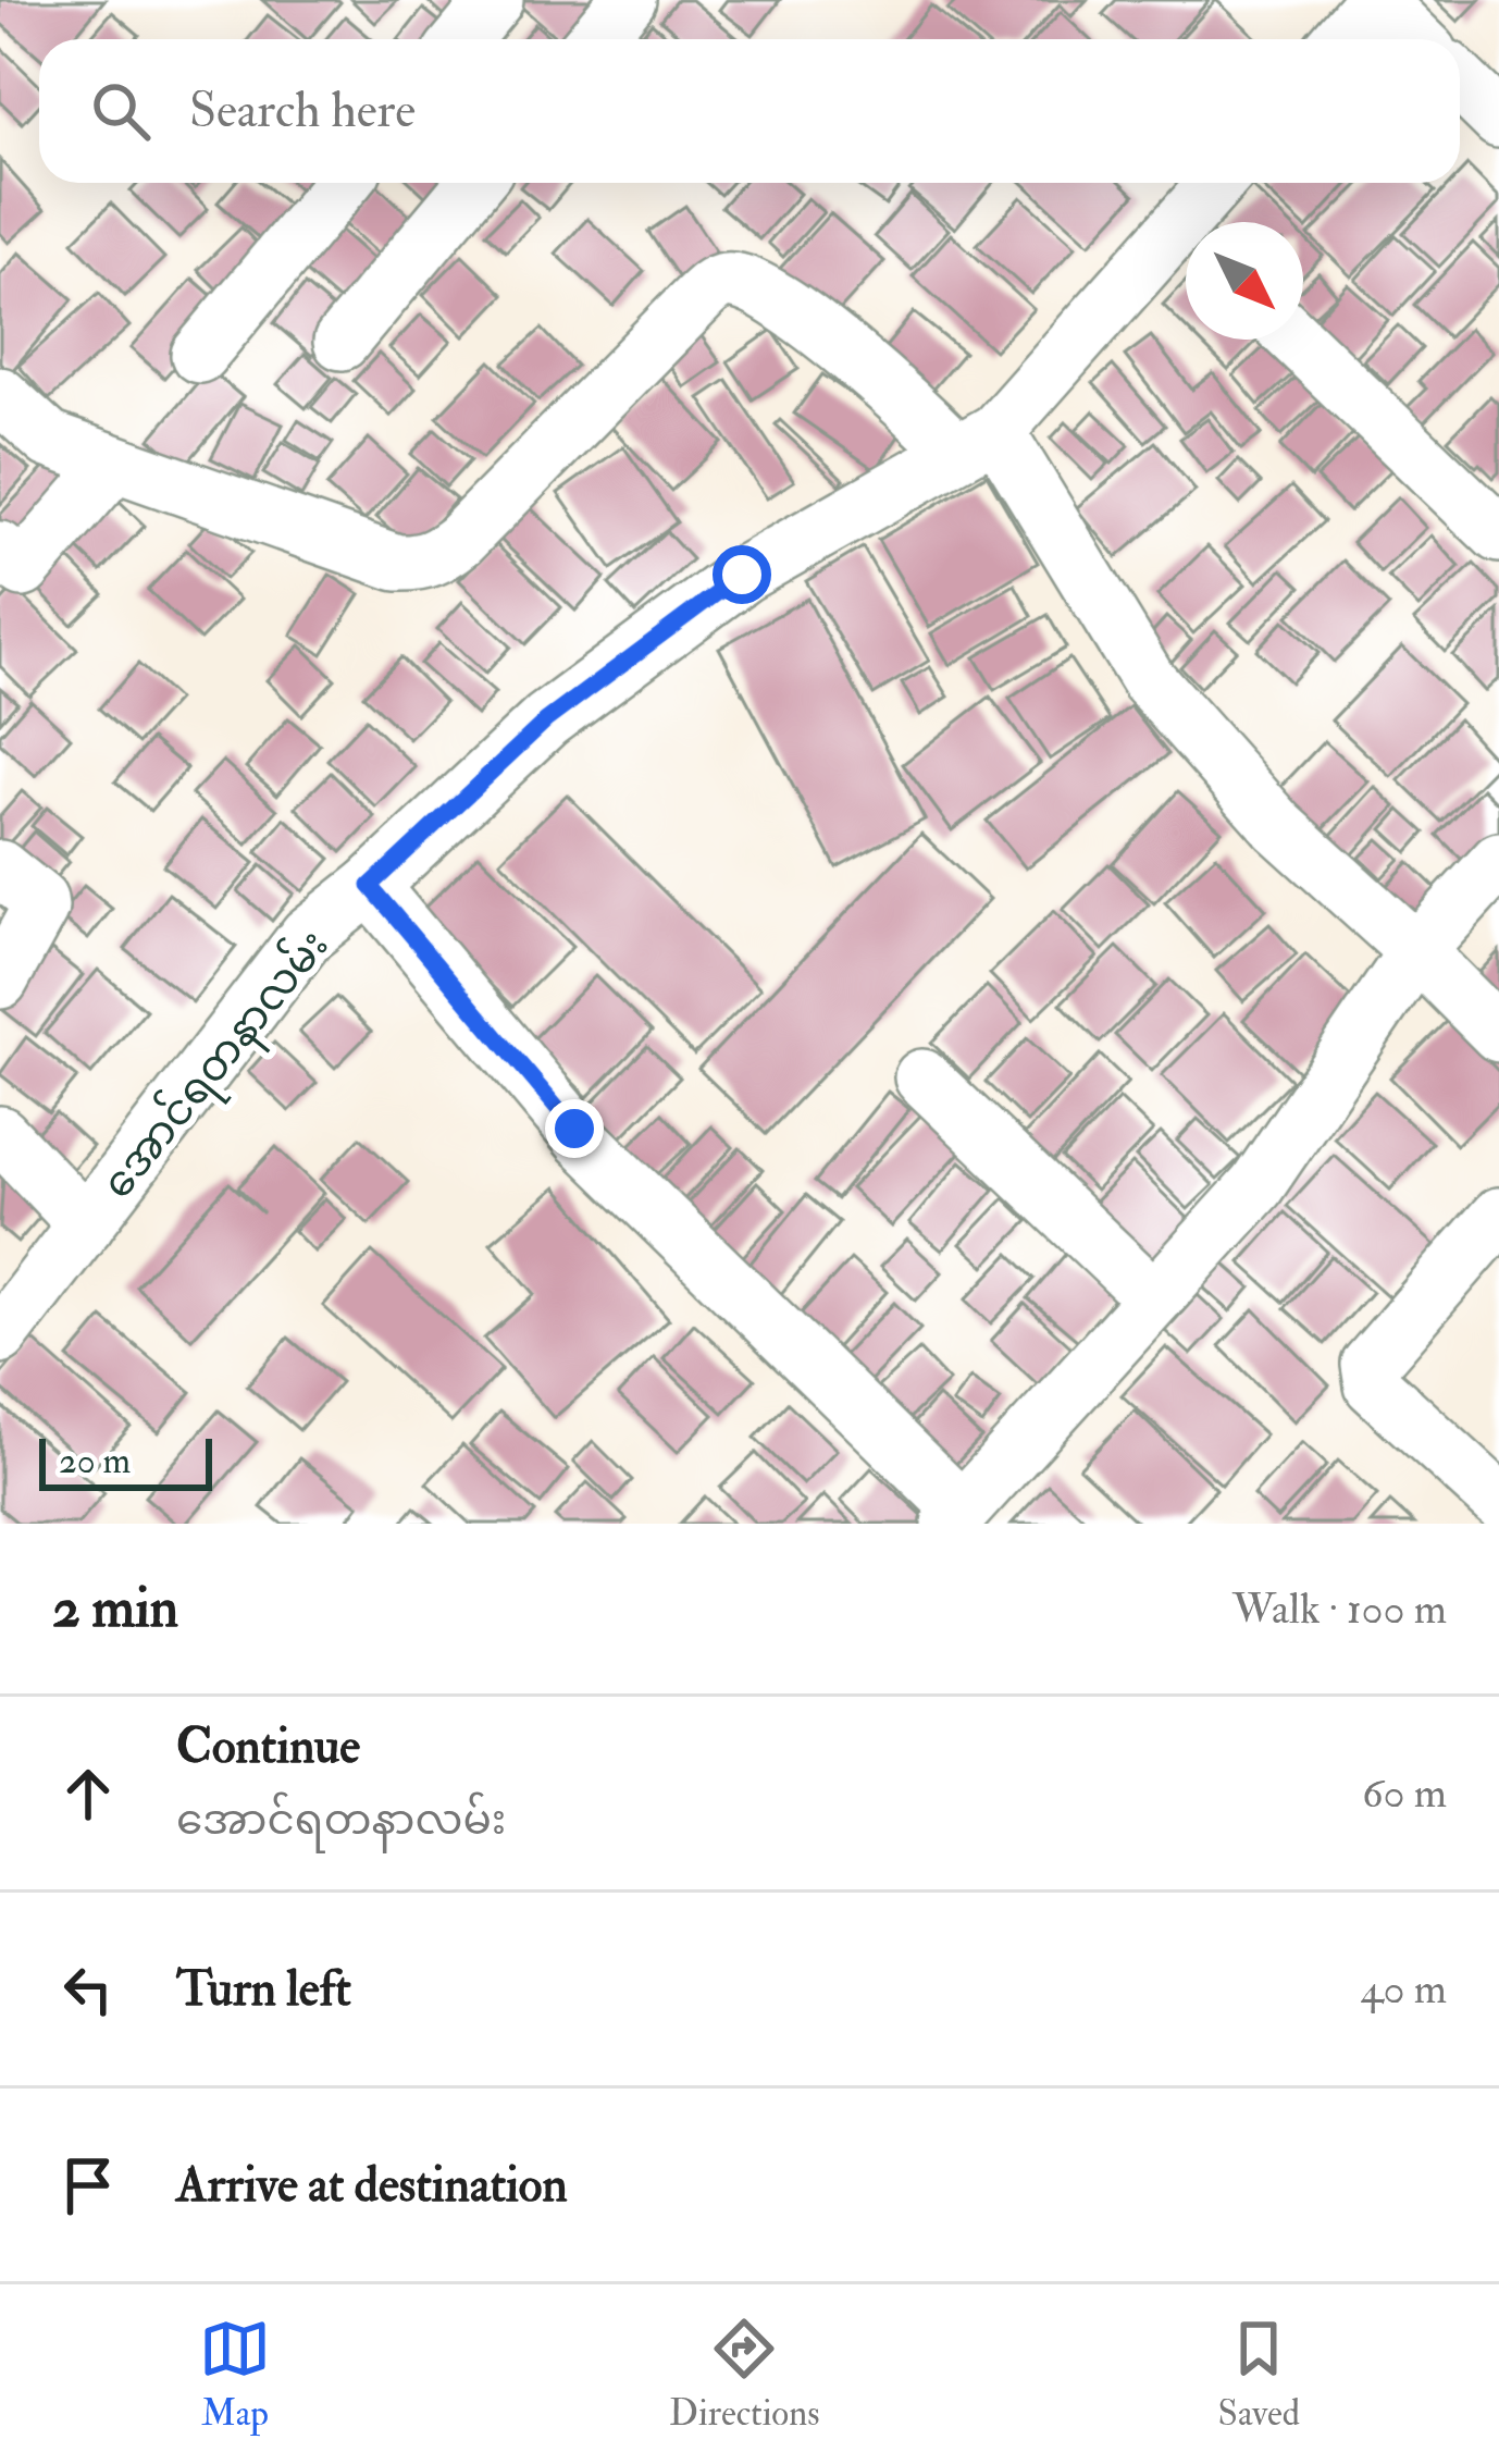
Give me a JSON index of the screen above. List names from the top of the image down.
{
  "streets": {
    "street": ["အောင်ရတနာလမ်း"]
  },
  "scale_bar": "20 m",
  "north": "bottom right",
  "page": {
    "search": "Search here",
    "scale": "20 m",
    "heading": ["2 min", "Walk · 100 m"],
    "list": [
      ["Continue", "အောင်ရတနာလမ်း", "60 m"],
      ["Turn left", "40 m"],
      "Arrive at destination"
    ],
    "nav": ["Map", "Directions", "Saved"]
  }
}
